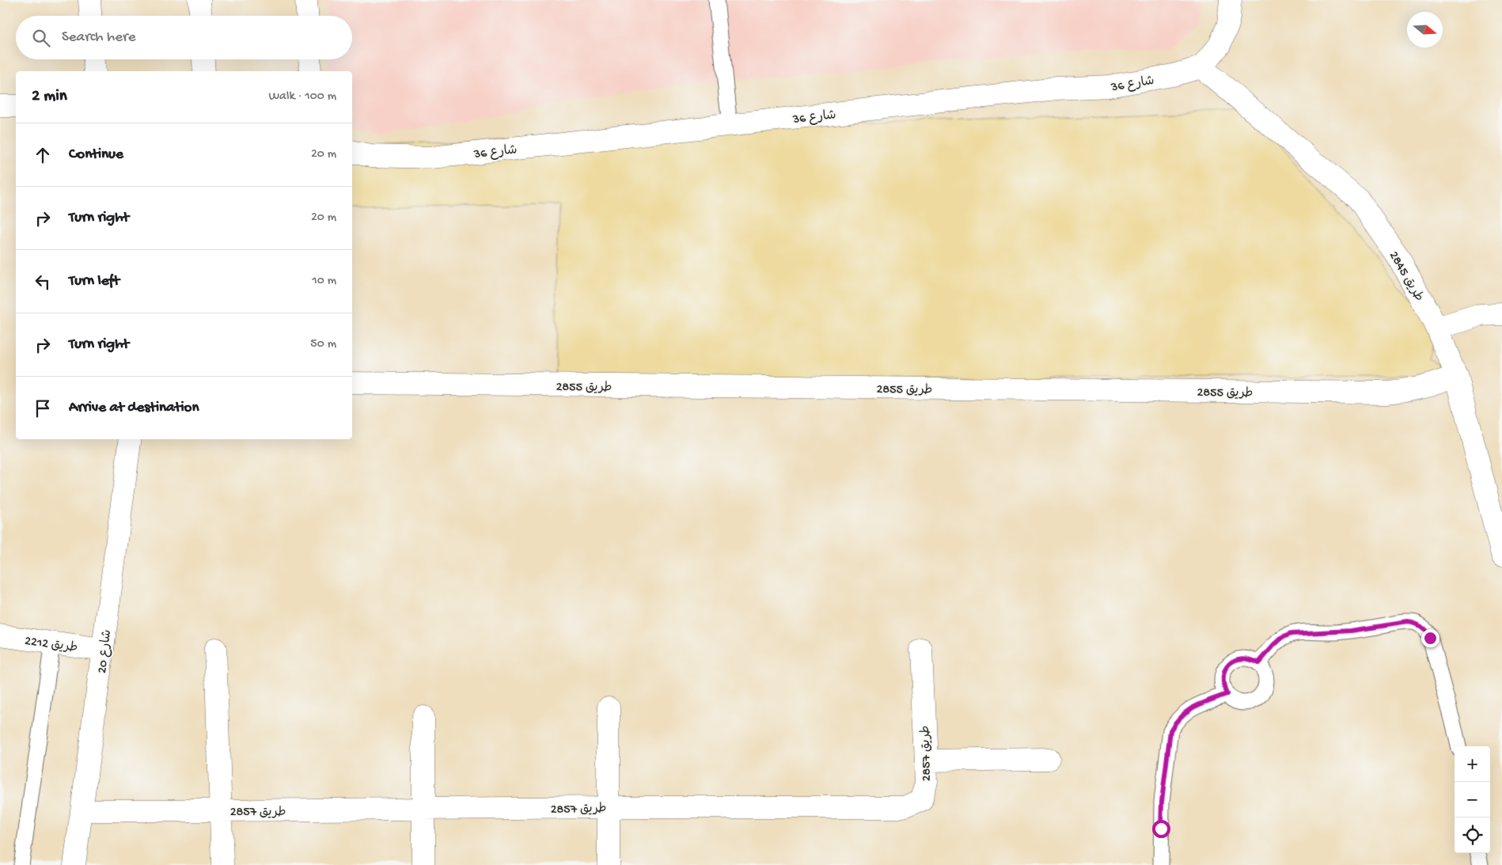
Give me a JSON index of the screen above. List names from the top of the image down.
{
  "streets": {
    "street": [
      "شارع 36",
      "طريق 2845",
      "طريق 2855",
      "طريق 2212",
      "شارع 20",
      "طريق 2857"
    ]
  },
  "crossings": [
    ["شارع 36", "طريق 2845"],
    ["طريق 2845", "طريق 2855"],
    ["طريق 2212", "شارع 20"],
    ["شارع 20", "طريق 2857"]
  ],
  "north": "right",
  "page": {
    "search": "Search here",
    "heading": ["2 min", "Walk · 100 m"],
    "list": [
      ["Continue", "20 m"],
      ["Turn right", "20 m"],
      ["Turn left", "10 m"],
      ["Turn right", "50 m"],
      "Arrive at destination"
    ],
    "map_buttons": ["+", "−"]
  }
}
